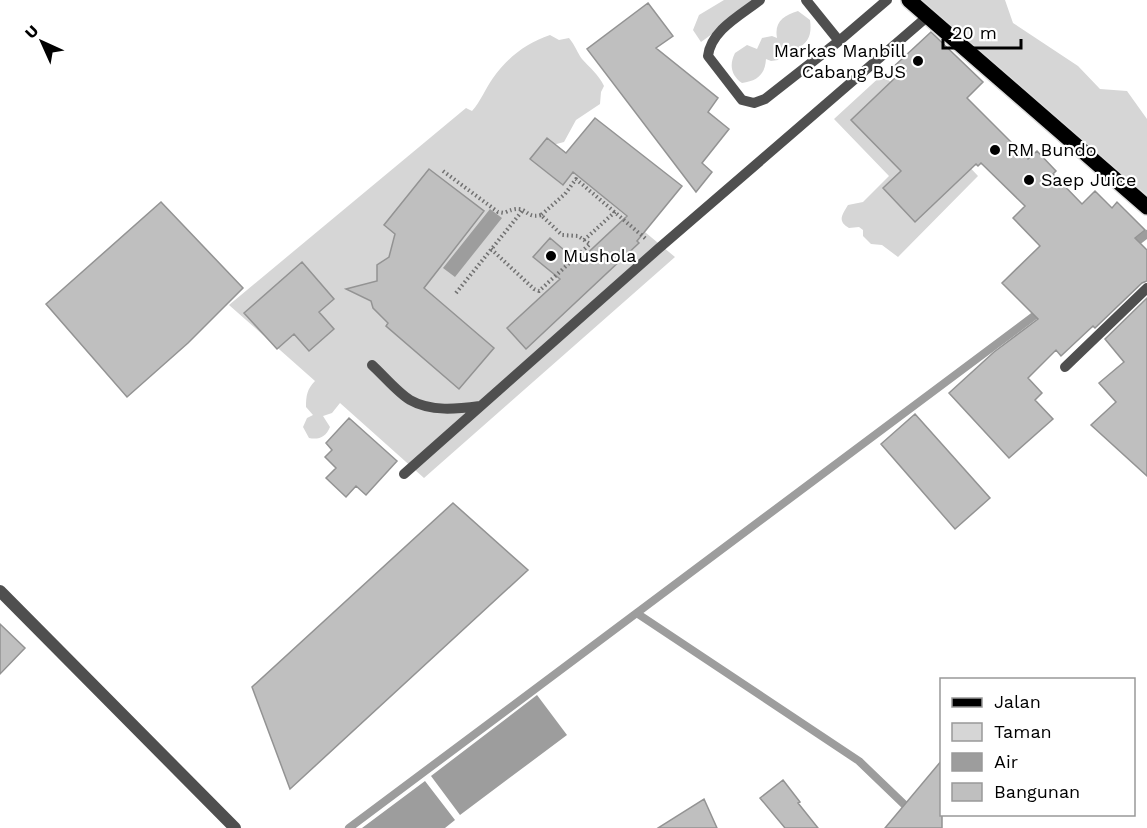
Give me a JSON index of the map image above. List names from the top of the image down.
{
  "places": [
    "Markas Manbill Cabang BJS",
    "RM Bundo",
    "Saep Juice",
    "Mushola"
  ],
  "legend": [
    "Jalan",
    "Taman",
    "Air",
    "Bangunan"
  ],
  "scale_bar": "20 m",
  "north": "top left"
}
